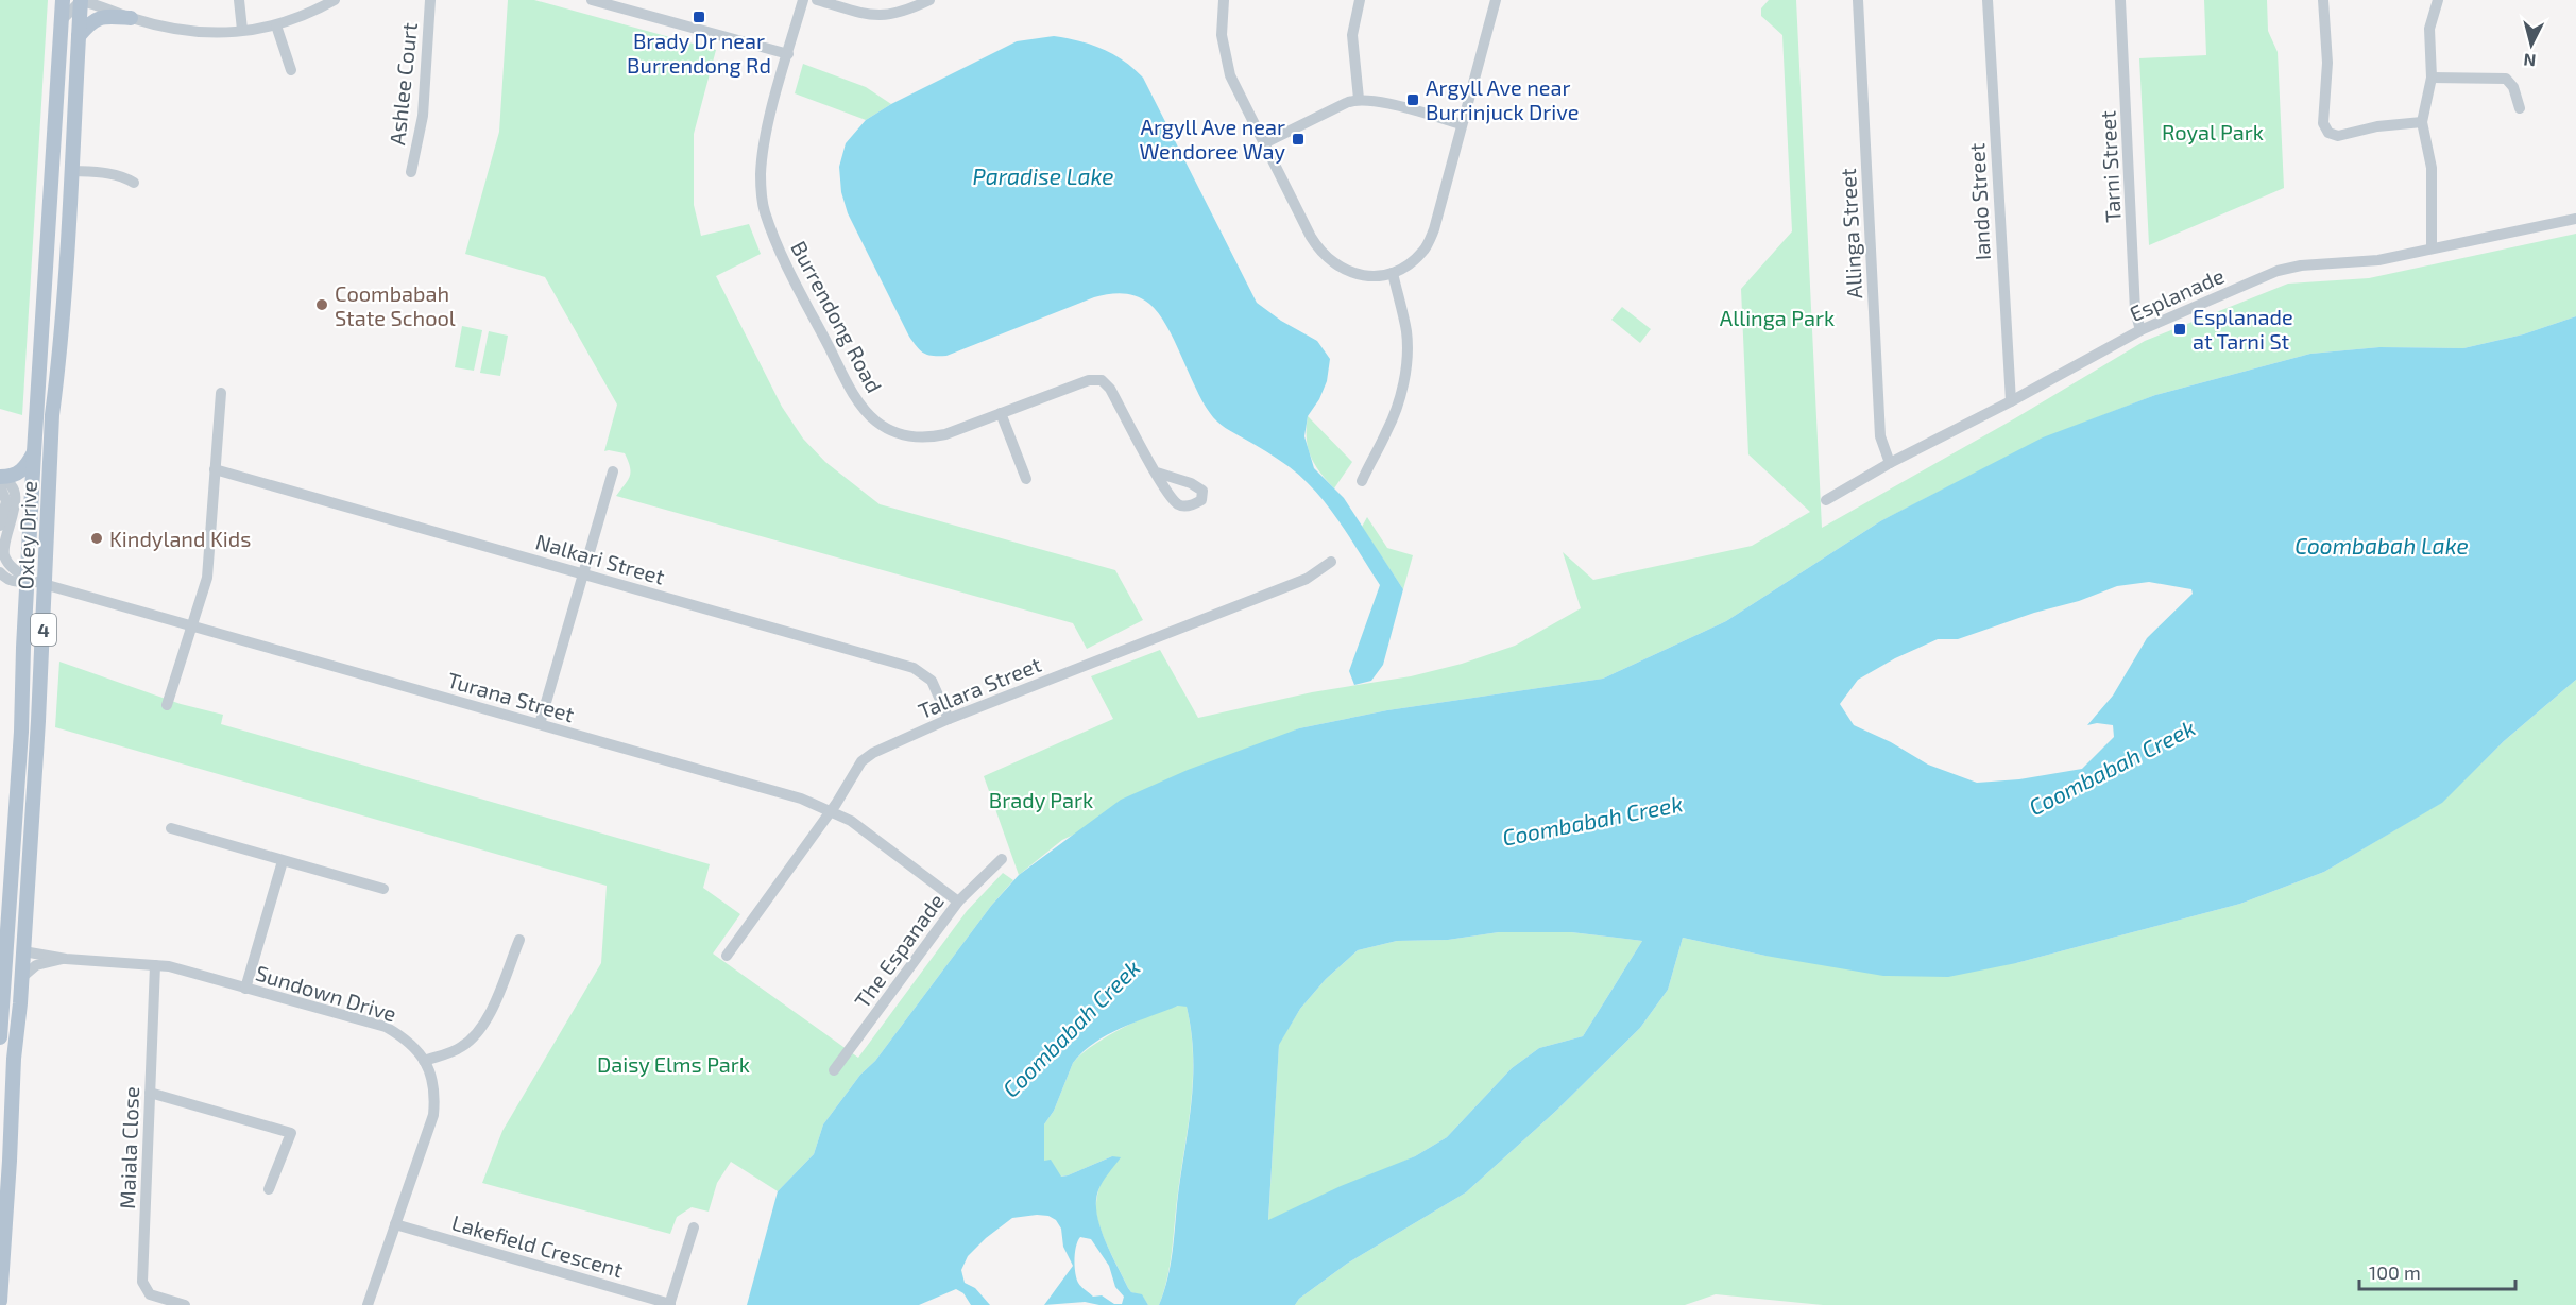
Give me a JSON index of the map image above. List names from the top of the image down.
{
  "streets": {
    "main road": ["Oxley Drive", "4"],
    "street": [
      "Ashlee Court",
      "Tarni Street",
      "Iando Street",
      "Allinga Street",
      "Esplanade",
      "Burrendong Road",
      "Nalkari Street",
      "Tallara Street",
      "Turana Street",
      "The Espanade",
      "Sundown Drive",
      "Maiala Close",
      "Lakefield Crescent"
    ]
  },
  "crossings": [
    ["Tarni Street", "Esplanade"],
    ["Iando Street", "Esplanade"],
    ["Allinga Street", "Esplanade"],
    ["Oxley Drive", "Turana Street"],
    ["Oxley Drive", "Sundown Drive"],
    ["Nalkari Street", "Tallara Street"],
    ["Tallara Street", "Turana Street"],
    ["Turana Street", "The Espanade"],
    ["Sundown Drive", "Maiala Close"],
    ["Sundown Drive", "Lakefield Crescent"]
  ],
  "water": ["Paradise Lake", "Coombabah Lake", "Coombabah Creek"],
  "parks": [
    "Royal Park",
    "Allinga Park",
    "Brady Park",
    "Daisy Elms Park"
  ],
  "places": {
    "transit": [
      "Brady Dr near Burrendong Rd",
      "Argyll Ave near Burrinjuck Drive",
      "Argyll Ave near Wendoree Way",
      "Esplanade at Tarni St"
    ],
    "other": ["Coombabah State School", "Kindyland Kids"]
  },
  "scale_bar": "100 m",
  "north": "bottom"
}
